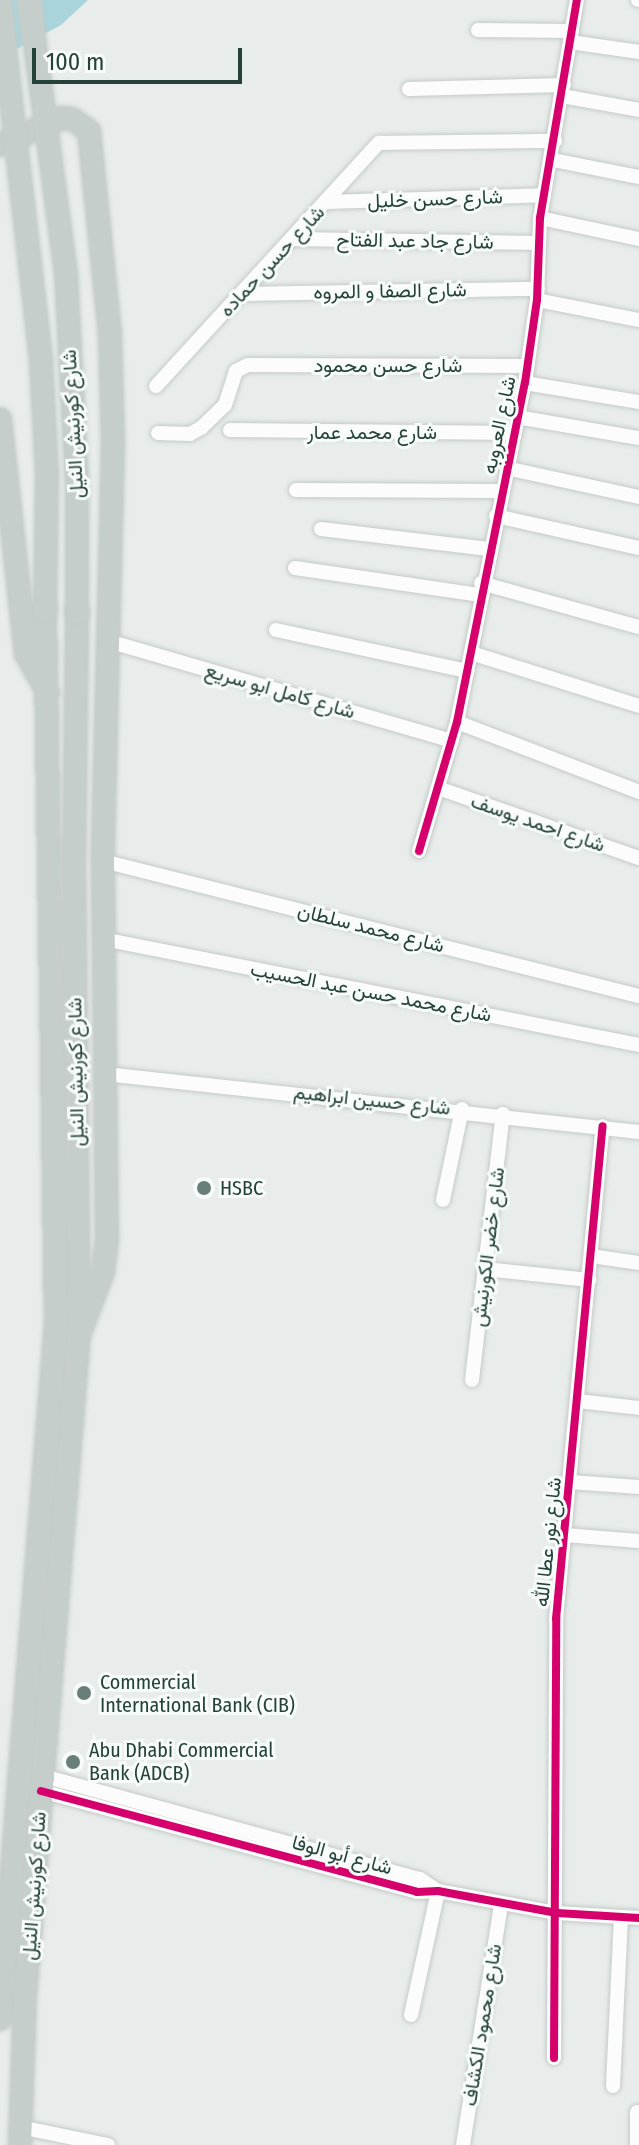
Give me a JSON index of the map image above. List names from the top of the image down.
{
  "streets": {
    "highway": ["شارع كورنيش النيل"],
    "street": [
      "شارع حسن خليل",
      "شارع جاد عبد الفتاح",
      "شارع حسن حماده",
      "شارع الصفا و المروه",
      "شارع حسن محمود",
      "شارع العروبه",
      "شارع محمد عمار",
      "شارع كامل ابو سريع",
      "شارع احمد يوسف",
      "شارع محمد سلطان",
      "شارع محمد حسن عبد الحسيب",
      "شارع حسين ابراهيم",
      "شارع خضر الكورنيش",
      "شارع نور عطا الله",
      "شارع أبو الوفا",
      "شارع محمود الكشاف"
    ]
  },
  "crossings": [
    ["شارع حسن خليل", "شارع حسن حماده"],
    ["شارع حسن خليل", "شارع العروبه"],
    ["شارع جاد عبد الفتاح", "شارع حسن حماده"],
    ["شارع جاد عبد الفتاح", "شارع العروبه"],
    ["شارع حسن حماده", "شارع الصفا و المروه"],
    ["شارع حسن حماده", "شارع العروبه"],
    ["شارع الصفا و المروه", "شارع العروبه"],
    ["شارع حسن محمود", "شارع العروبه"],
    ["شارع كورنيش النيل", "شارع أبو الوفا"],
    ["شارع العروبه", "شارع محمد عمار"],
    ["شارع العروبه", "شارع كامل ابو سريع"],
    ["شارع العروبه", "شارع احمد يوسف"],
    ["شارع حسين ابراهيم", "شارع خضر الكورنيش"],
    ["شارع حسين ابراهيم", "شارع نور عطا الله"],
    ["شارع نور عطا الله", "شارع أبو الوفا"],
    ["شارع أبو الوفا", "شارع محمود الكشاف"]
  ],
  "places": ["HSBC", "Commercial International Bank (CIB)", "Abu Dhabi Commercial Bank (ADCB)"],
  "scale_bar": "100 m"
}
